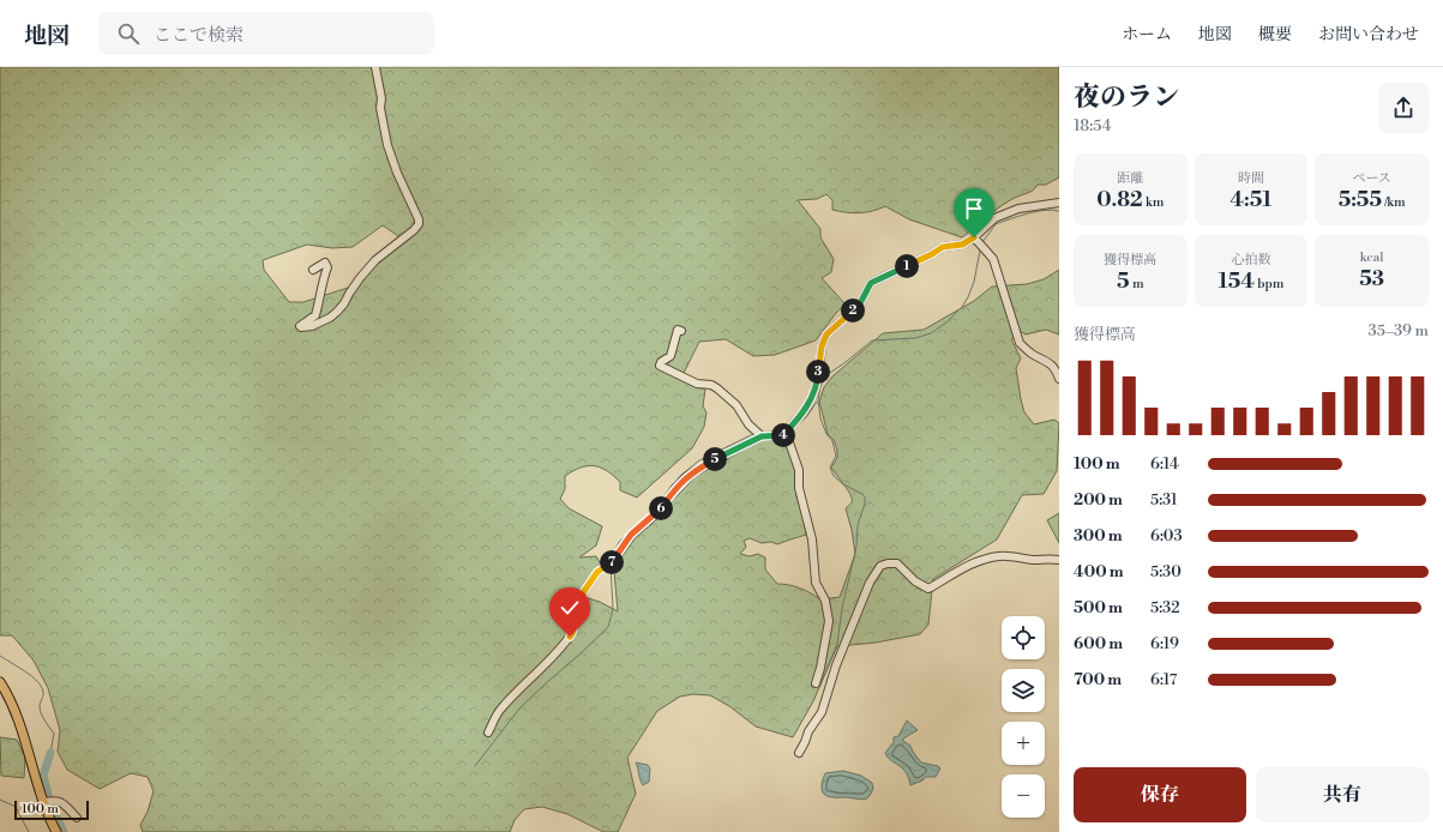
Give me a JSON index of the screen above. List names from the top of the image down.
{
  "scale_bar": "100 m",
  "page": {
    "header": "地図",
    "search": "ここで検索",
    "nav": [
      "ホーム",
      "地図",
      "概要",
      "お問い合わせ"
    ],
    "heading": ["夜のラン", "18:54"],
    "stats": [
      ["距離", "0.82 km"],
      ["時間", "4:51"],
      ["ペース", "5:55 /km"],
      ["獲得標高", "5 m"],
      ["心拍数", "154 bpm"],
      ["kcal", "53"]
    ],
    "pins": [
      "1",
      "2",
      "3",
      "4",
      "5",
      "6",
      "7"
    ],
    "chart": ["獲得標高", "35–39 m"],
    "list": [
      {
        "name": "100 m",
        "note": "6:14"
      },
      {
        "name": "200 m",
        "note": "5:31"
      },
      {
        "name": "300 m",
        "note": "6:03"
      },
      {
        "name": "400 m",
        "note": "5:30"
      },
      {
        "name": "500 m",
        "note": "5:32"
      },
      {
        "name": "600 m",
        "note": "6:19"
      },
      {
        "name": "700 m",
        "note": "6:17"
      }
    ],
    "map_buttons": ["+", "−"],
    "buttons": ["保存", "共有"],
    "scale": "100 m"
  }
}
